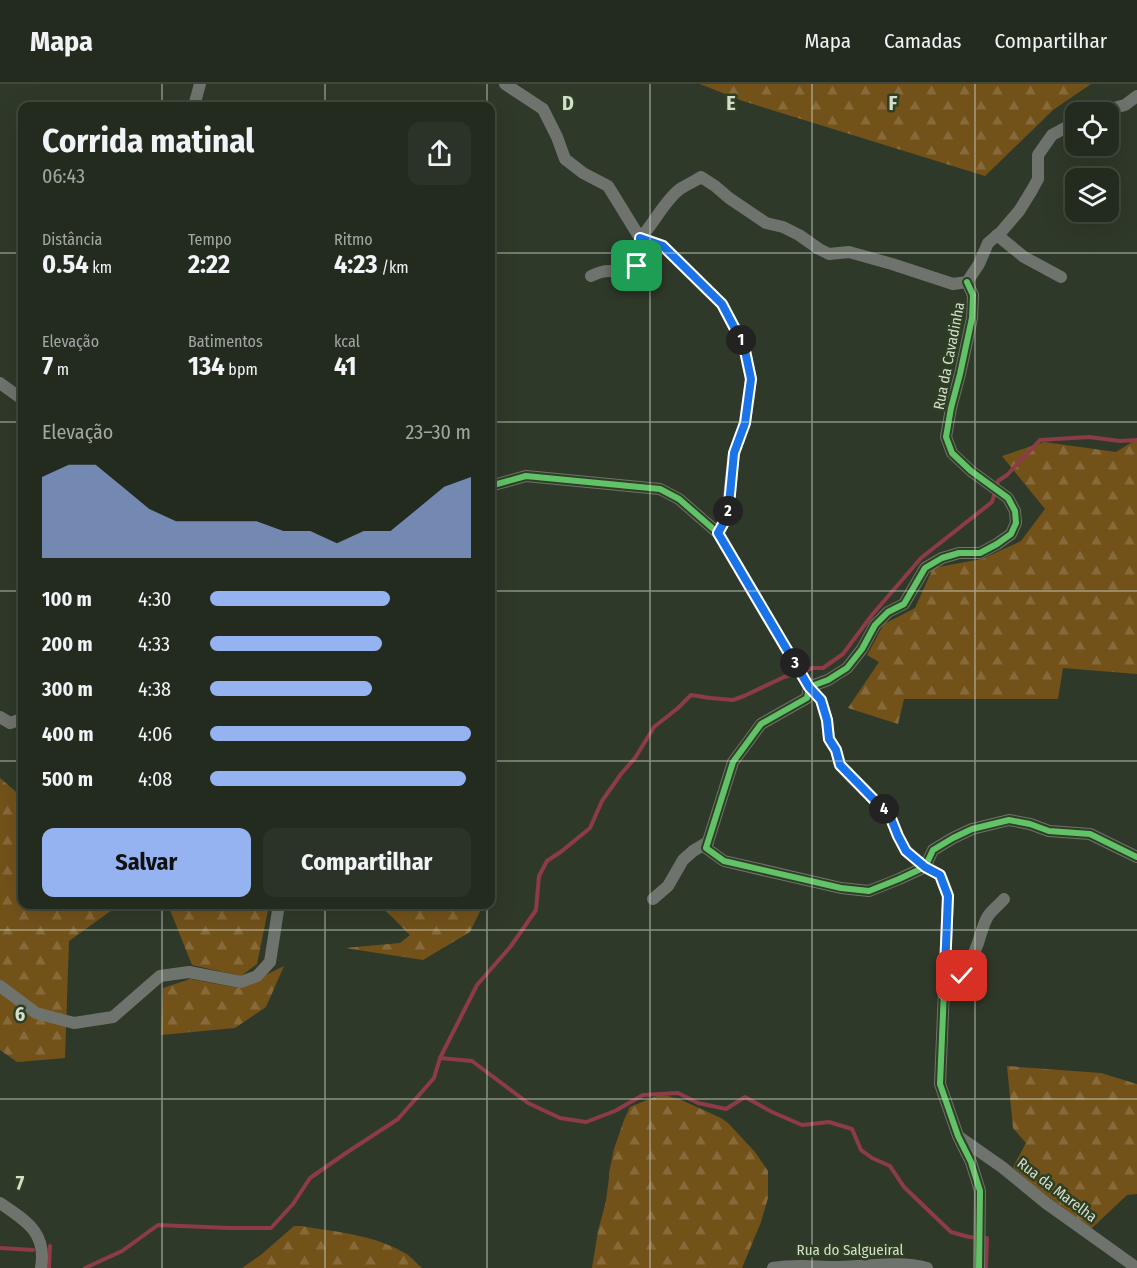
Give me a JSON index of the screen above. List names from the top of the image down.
{
  "streets": {
    "street": ["Rua da Cavadinha", "Rua da Marelha", "Rua do Salgueiral"]
  },
  "page": {
    "header": "Mapa",
    "nav": ["Mapa", "Camadas", "Compartilhar"],
    "heading": ["Corrida matinal", "06:43"],
    "stats": [
      ["Distância", "0.54 km"],
      ["Tempo", "2:22"],
      ["Ritmo", "4:23 /km"],
      ["Elevação", "7 m"],
      ["Batimentos", "134 bpm"],
      ["kcal", "41"]
    ],
    "pins": [
      "1",
      "2",
      "3",
      "4"
    ],
    "chart": ["Elevação", "23–30 m"],
    "list": [
      {
        "name": "100 m",
        "note": "4:30"
      },
      {
        "name": "200 m",
        "note": "4:33"
      },
      {
        "name": "300 m",
        "note": "4:38"
      },
      {
        "name": "400 m",
        "note": "4:06"
      },
      {
        "name": "500 m",
        "note": "4:08"
      }
    ],
    "buttons": ["Salvar", "Compartilhar"]
  },
  "grid": {
    "columns": ["D", "E", "F"],
    "rows": ["6", "7"]
  }
}
